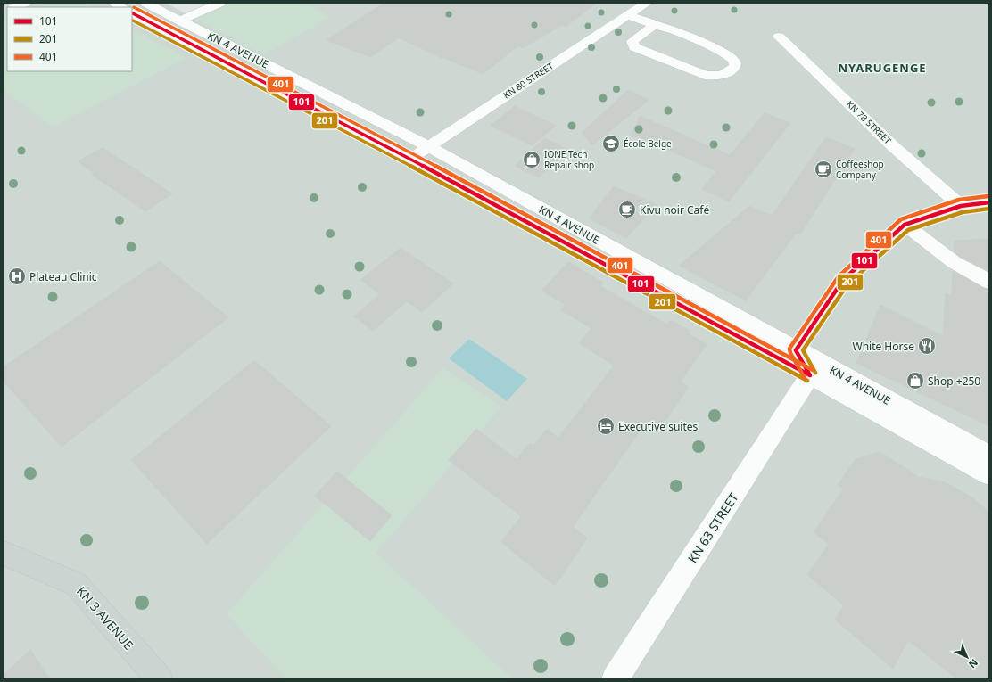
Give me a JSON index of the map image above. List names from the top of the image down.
{
  "streets": {
    "main road": ["KN 3 AVENUE"],
    "street": [
      "KN 4 AVENUE",
      "KN 80 STREET",
      "KN 78 STREET",
      "KN 63 STREET"
    ]
  },
  "crossings": [
    ["KN 4 AVENUE", "KN 80 STREET"],
    ["KN 4 AVENUE", "KN 63 STREET"]
  ],
  "districts": ["NYARUGENGE"],
  "places": {
    "school or university": ["École Belge"],
    "shop": ["IONE Tech Repair shop", "Shop +250"],
    "cafe": ["Coffeeshop Company", "Kivu noir Café"],
    "hospital": ["Plateau Clinic"],
    "restaurant": ["White Horse"],
    "hotel": ["Executive suites"]
  },
  "lines": ["transit line 401", "transit line 101", "transit line 201"],
  "legend": ["101", "201", "401"],
  "north": "bottom right"
}
